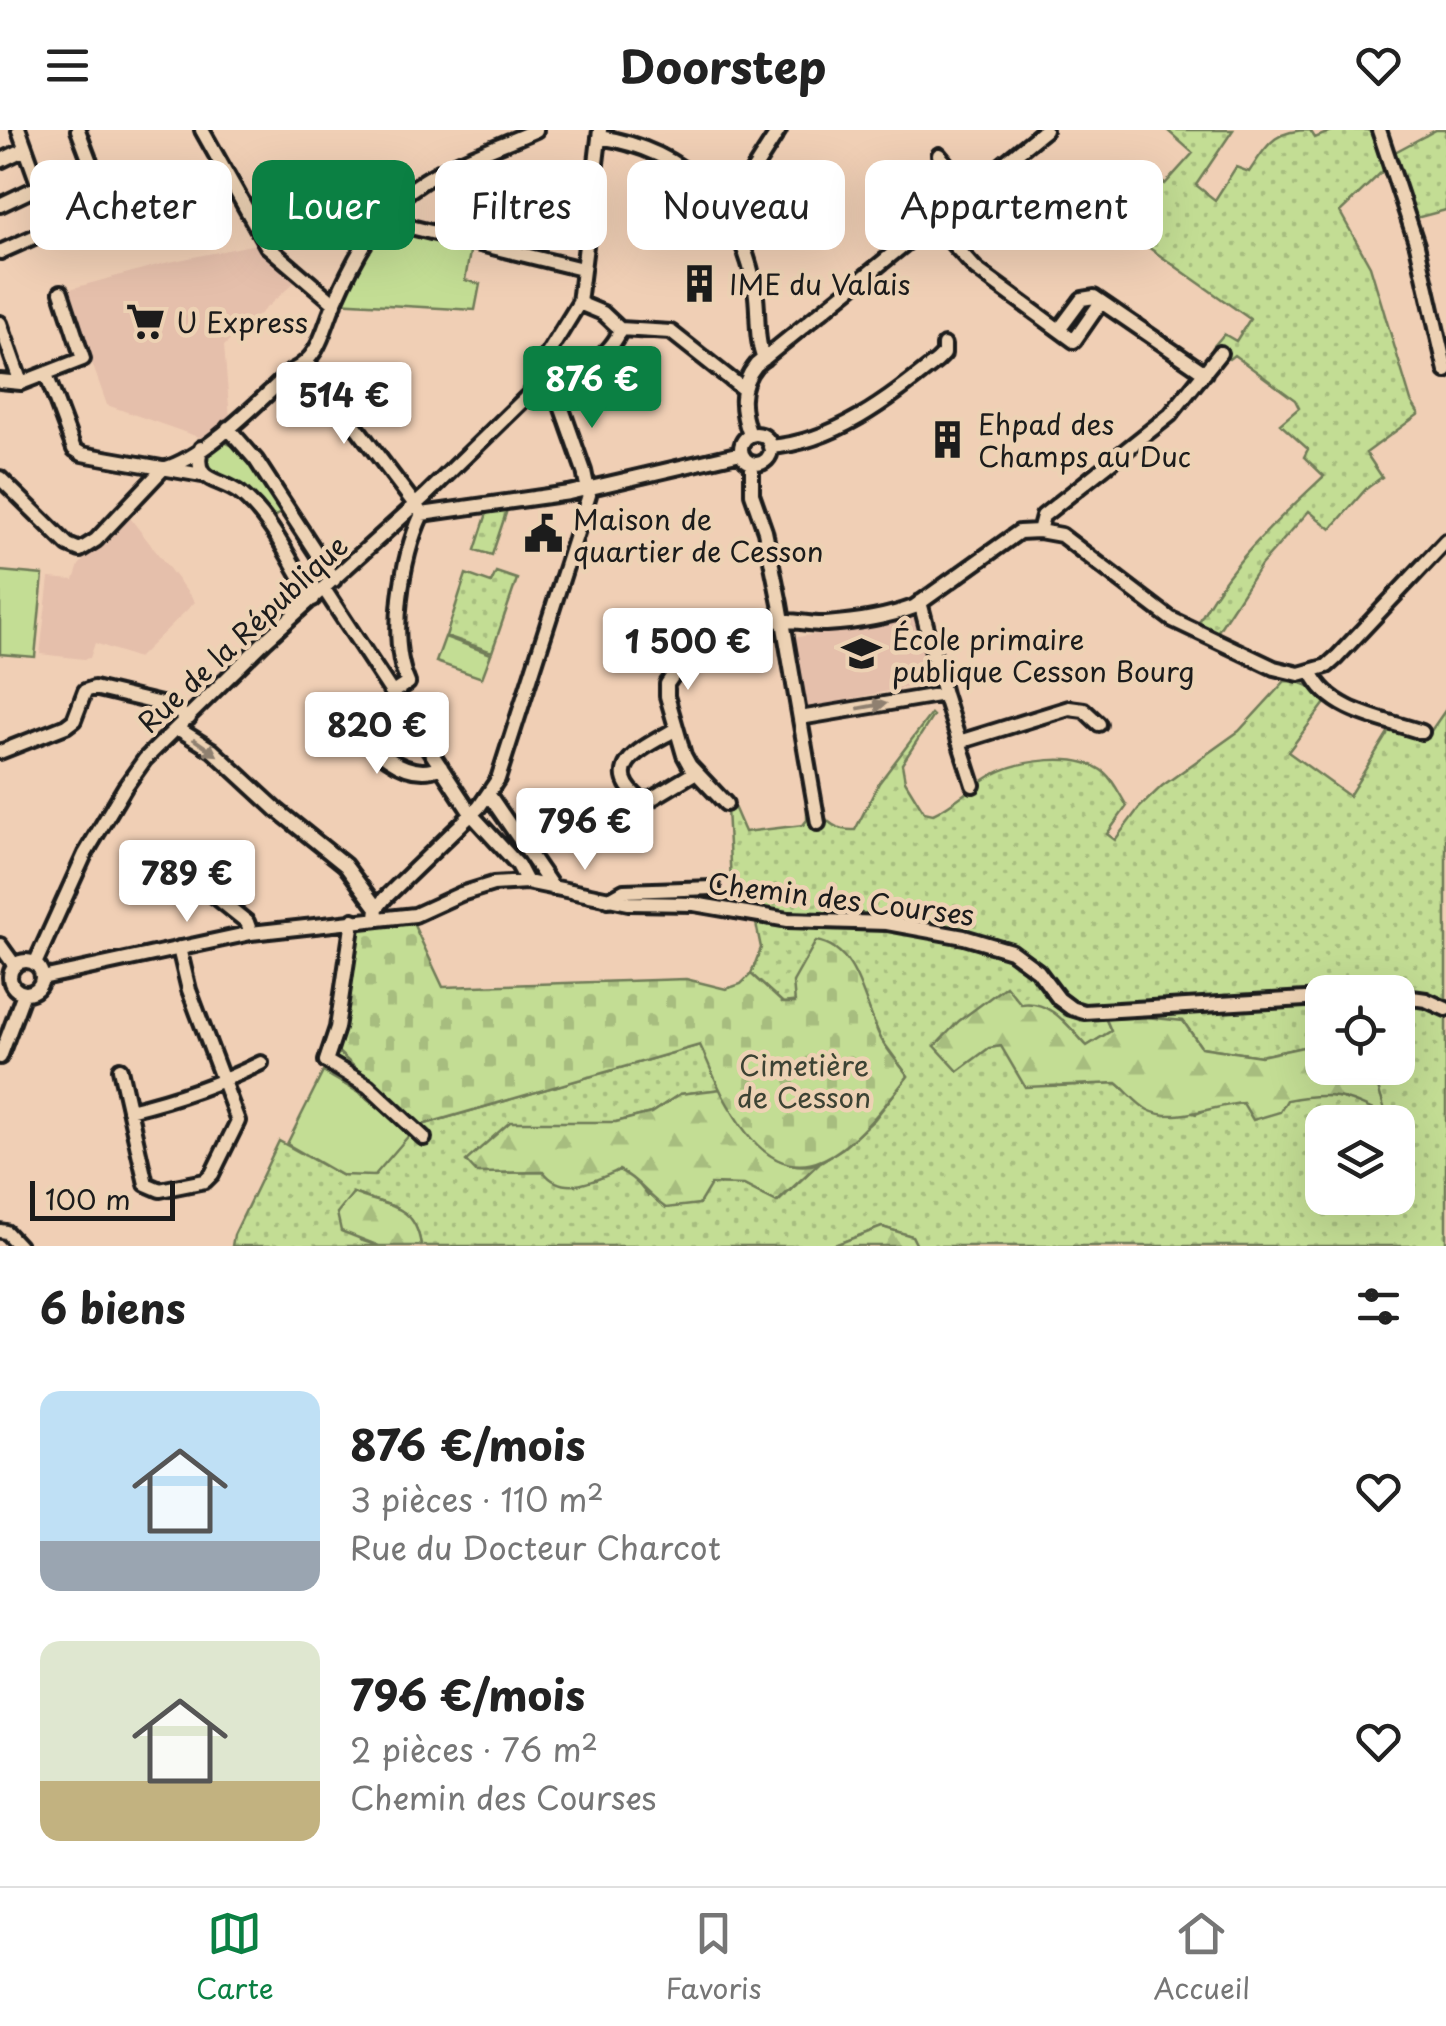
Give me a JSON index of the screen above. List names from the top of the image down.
{
  "streets": {
    "street": ["Rue de la République", "Chemin des Courses"]
  },
  "crossings": [
    ["Rue de la République", "Chemin des Courses"]
  ],
  "parks": ["Cimetière de Cesson"],
  "places": {
    "building": ["IME du Valais", "Ehpad des Champs au Duc"],
    "supermarket": ["U Express"],
    "public building": ["Maison de quartier de Cesson"],
    "school or university": ["École primaire publique Cesson Bourg"]
  },
  "scale_bar": "100 m",
  "page": {
    "header": "Doorstep",
    "chip": [
      "Acheter",
      "Louer",
      "Filtres",
      "Nouveau",
      "Appartement"
    ],
    "price": [
      "876 €",
      "514 €",
      "1 500 €",
      "820 €",
      "796 €",
      "789 €"
    ],
    "scale": "100 m",
    "heading": "6 biens",
    "list": [
      {
        "name": "876 €/mois",
        "note": "3 pièces · 110 m² · Rue du Docteur Charcot"
      },
      {
        "name": "796 €/mois",
        "note": "2 pièces · 76 m² · Chemin des Courses"
      }
    ],
    "tabs": ["Carte", "Favoris", "Accueil"]
  }
}
